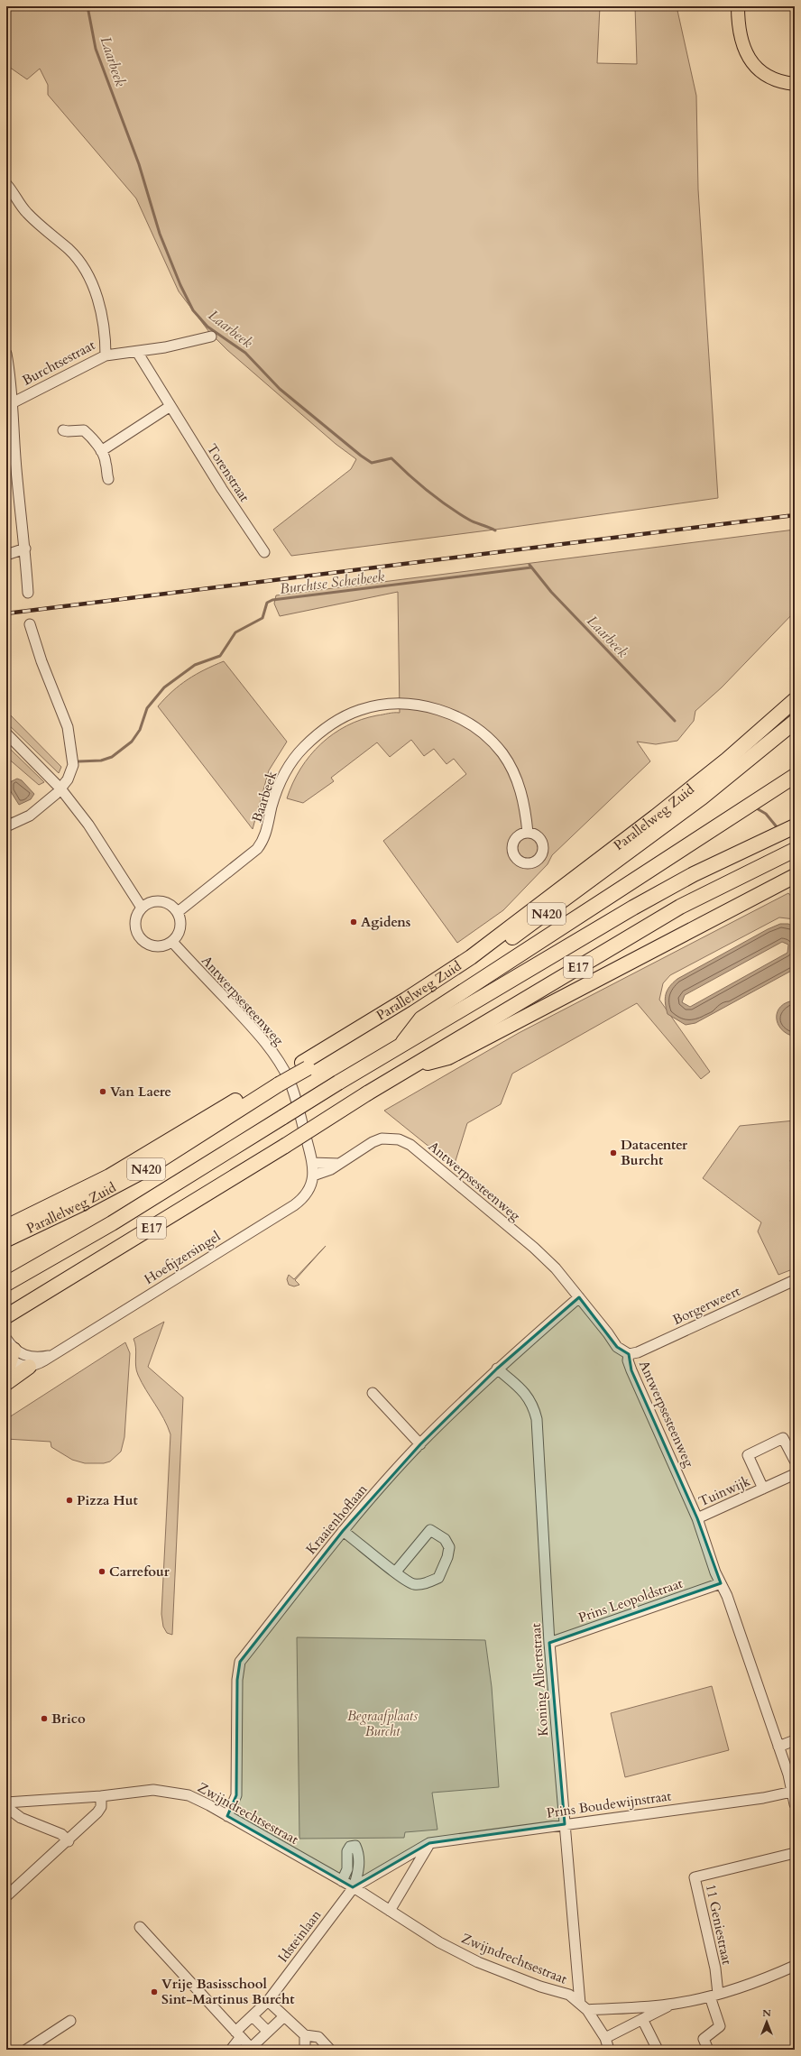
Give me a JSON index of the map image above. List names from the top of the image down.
{
  "streets": {
    "highway": ["Parallelweg Zuid", "N420", "E17"],
    "street": [
      "Burchtsestraat",
      "Torenstraat",
      "Baarbeek",
      "Antwerpsesteenweg",
      "Hoefijzersingel",
      "Borgerweert",
      "Tuinwijk",
      "Kraaienhoflaan",
      "Prins Leopoldstraat",
      "Koning Albertstraat",
      "Prins Boudewijnstraat",
      "Zwijndrechtsestraat",
      "11 Geniestraat",
      "Idsteinlaan"
    ]
  },
  "crossings": [
    ["Baarbeek", "Antwerpsesteenweg"],
    ["Antwerpsesteenweg", "Hoefijzersingel"],
    ["Antwerpsesteenweg", "Borgerweert"],
    ["Antwerpsesteenweg", "Tuinwijk"],
    ["Antwerpsesteenweg", "Kraaienhoflaan"],
    ["Antwerpsesteenweg", "Prins Leopoldstraat"],
    ["Antwerpsesteenweg", "Prins Boudewijnstraat"],
    ["Kraaienhoflaan", "Koning Albertstraat"],
    ["Kraaienhoflaan", "Zwijndrechtsestraat"],
    ["Prins Leopoldstraat", "Koning Albertstraat"],
    ["Koning Albertstraat", "Prins Boudewijnstraat"],
    ["Koning Albertstraat", "Zwijndrechtsestraat"],
    ["Prins Boudewijnstraat", "Zwijndrechtsestraat"],
    ["Prins Boudewijnstraat", "Idsteinlaan"],
    ["Zwijndrechtsestraat", "Idsteinlaan"]
  ],
  "water": ["Laarbeek", "Burchtse Scheibeek"],
  "parks": ["Begraafplaats Burcht"],
  "places": [
    "Agidens",
    "Van Laere",
    "Datacenter Burcht",
    "Pizza Hut",
    "Carrefour",
    "Brico",
    "Vrije Basisschool Sint-Martinus Burcht"
  ],
  "north": "top"
}
